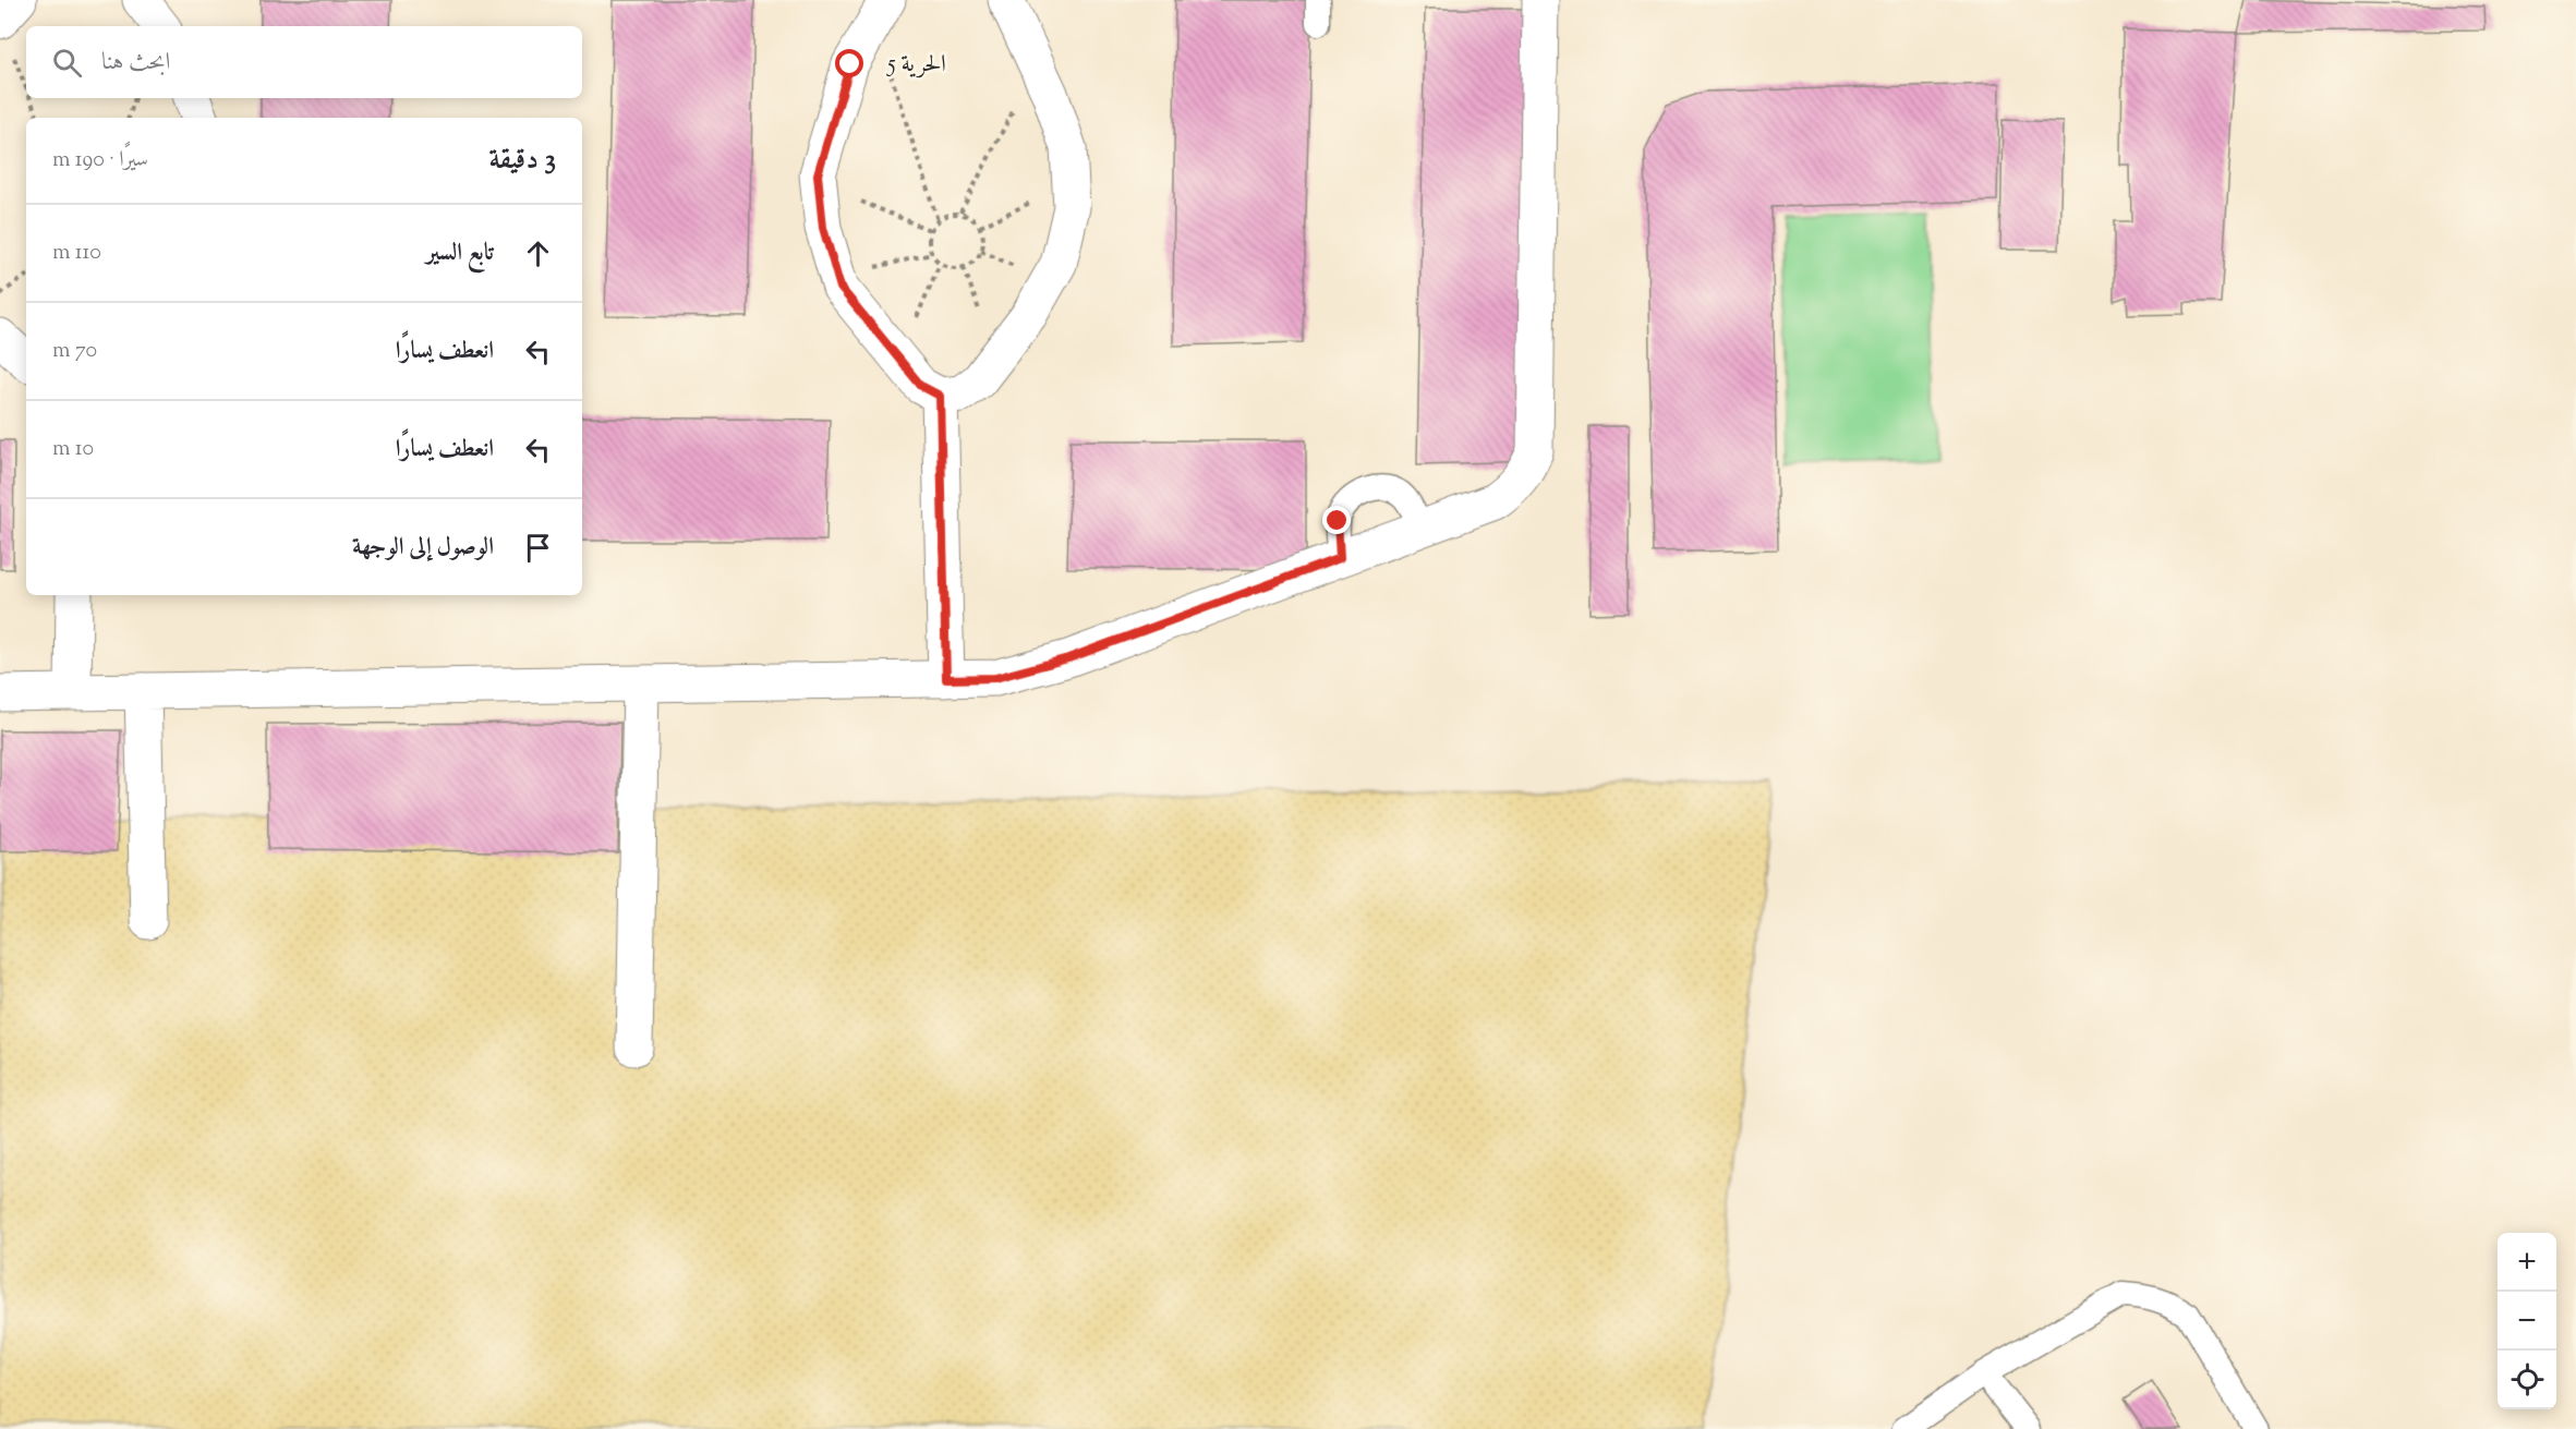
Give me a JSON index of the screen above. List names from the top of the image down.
{
  "districts": ["الحرية 5"],
  "page": {
    "search": "ابحث هنا",
    "heading": ["3 دقيقة", "سيرًا · 190 m"],
    "list": [
      ["تابع السير", "110 m"],
      ["انعطف يسارًا", "70 m"],
      ["انعطف يسارًا", "10 m"],
      "الوصول إلى الوجهة"
    ],
    "map_buttons": ["+", "−"]
  }
}
